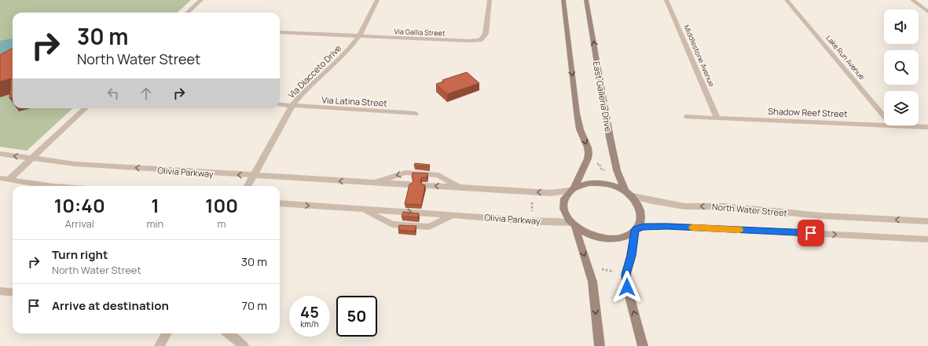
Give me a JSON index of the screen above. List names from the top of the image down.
{
  "streets": {
    "main road": ["East Galleria Drive"],
    "street": [
      "Via Gallia Street",
      "Middlestone Avenue",
      "Lake Run Avenue",
      "Via Diacceto Drive",
      "Via Latina Street",
      "Shadow Reef Street",
      "Olivia Parkway",
      "North Water Street"
    ]
  },
  "crossings": [
    ["Via Gallia Street", "Via Diacceto Drive"],
    ["Middlestone Avenue", "Shadow Reef Street"],
    ["Via Diacceto Drive", "Via Latina Street"],
    ["Via Diacceto Drive", "Olivia Parkway"],
    ["East Galleria Drive", "Olivia Parkway"],
    ["East Galleria Drive", "North Water Street"],
    ["Olivia Parkway", "North Water Street"]
  ],
  "page": {
    "turn": ["30 m", "North Water Street"],
    "eta": [
      "10:40",
      "Arrival",
      "1",
      "min",
      "100",
      "m"
    ],
    "list": [
      {
        "name": "Turn right",
        "note": "North Water Street",
        "value": "30 m"
      },
      {
        "name": "Arrive at destination",
        "value": "70 m"
      }
    ],
    "speed": "45 km/h",
    "limit": "50"
  }
}
